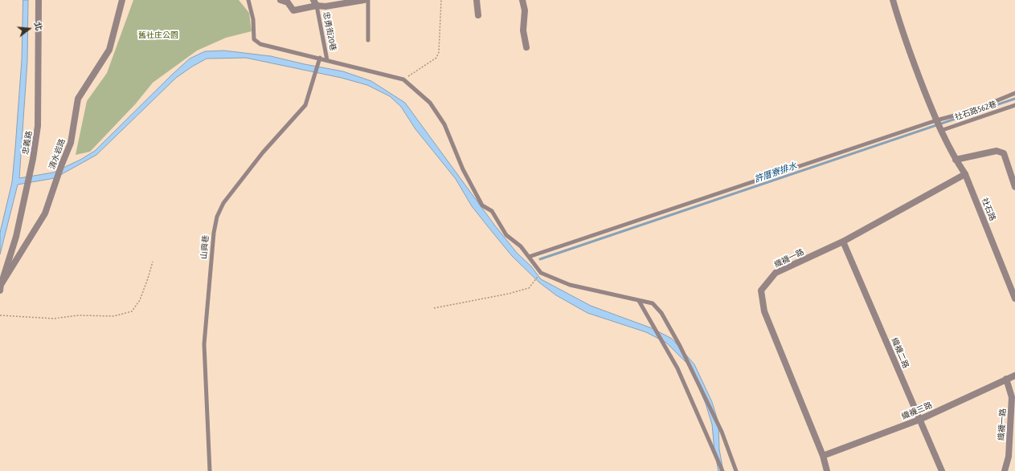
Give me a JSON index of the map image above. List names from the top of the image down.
{
  "streets": {
    "street": [
      "忠義路",
      "清水岩路",
      "社石路",
      "織襪一路",
      "織襪二路",
      "織襪三路"
    ],
    "lane": ["忠勇街20巷", "社石路562巷", "山興巷"]
  },
  "crossings": [
    ["社石路562巷", "社石路"],
    ["忠義路", "清水岩路"],
    ["社石路", "織襪一路"],
    ["織襪一路", "織襪二路"],
    ["織襪一路", "織襪三路"],
    ["織襪二路", "織襪三路"]
  ],
  "water": ["許厝寮排水"],
  "parks": ["舊社庄公園"],
  "north": "right"
}
